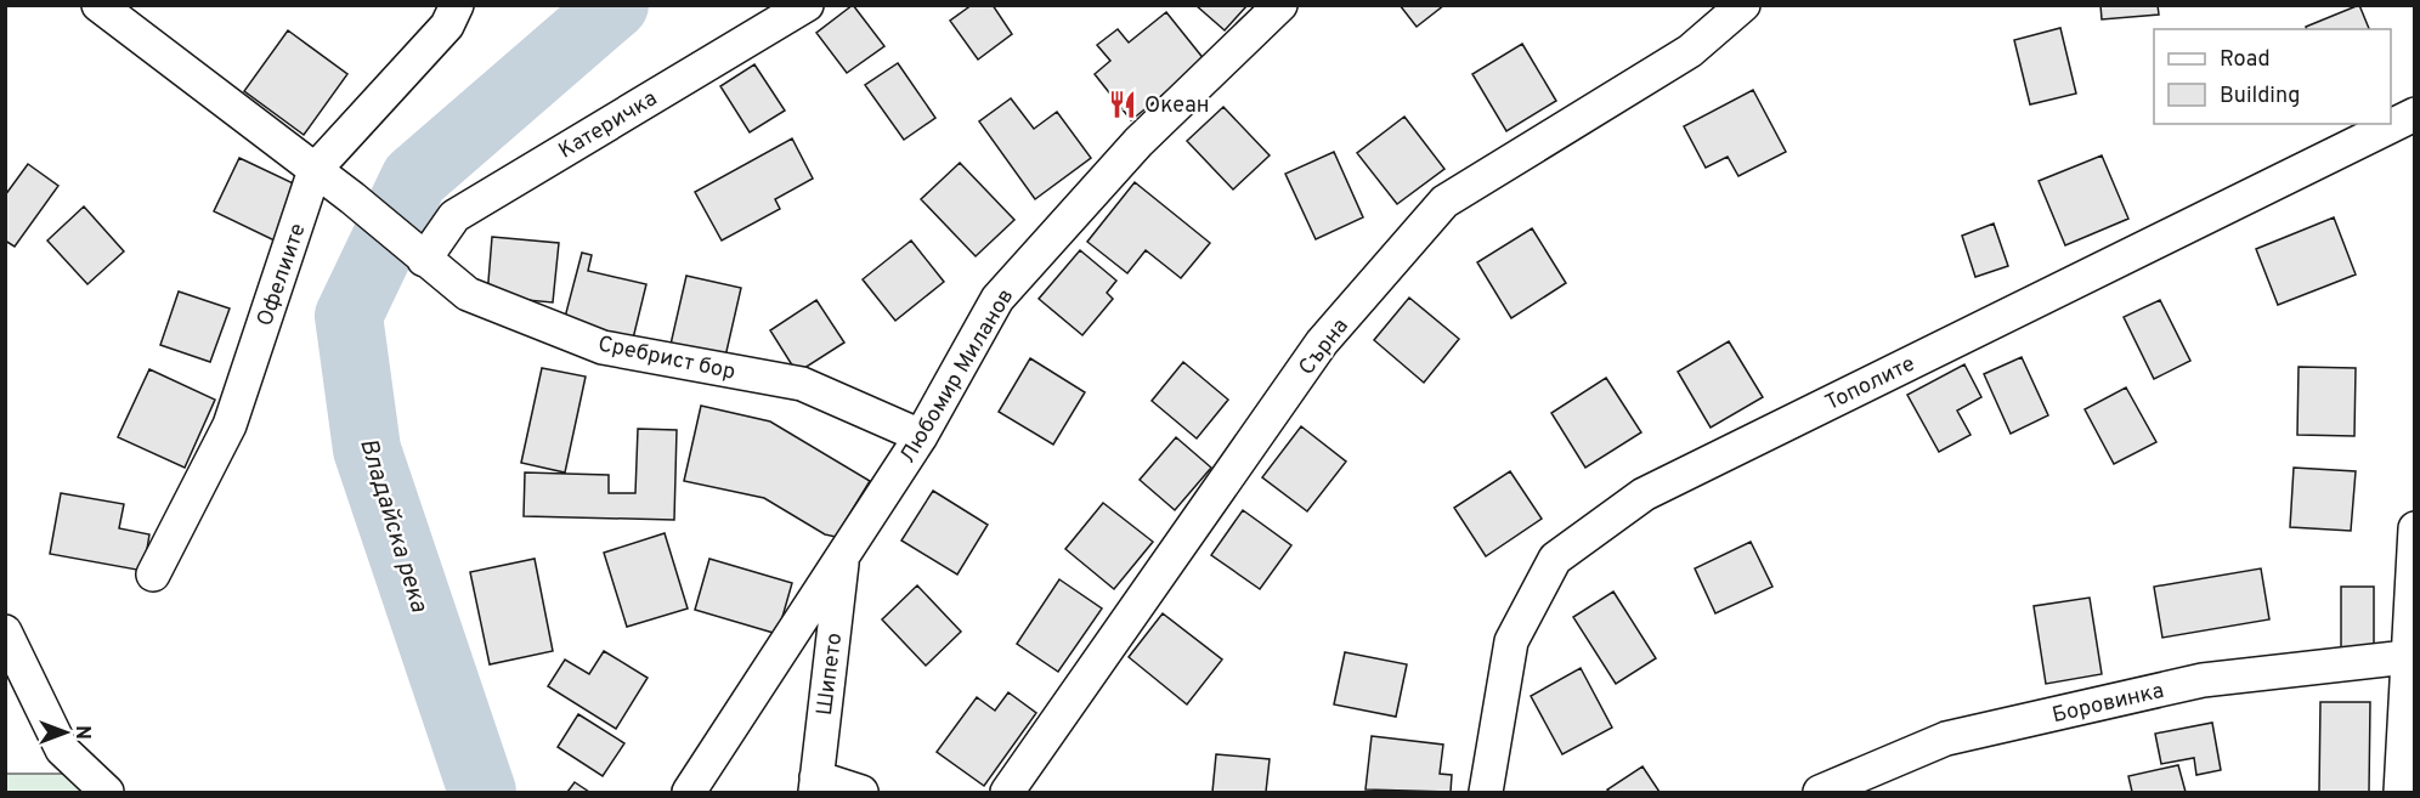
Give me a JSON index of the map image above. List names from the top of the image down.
{
  "streets": {
    "street": [
      "Катеричка",
      "Офелиите",
      "Сърна",
      "Сребрист бор",
      "Любомир Миланов",
      "Тополите",
      "Шипето",
      "Боровинка"
    ]
  },
  "crossings": [
    ["Катеричка", "Сребрист бор"],
    ["Офелиите", "Сребрист бор"],
    ["Сребрист бор", "Любомир Миланов"],
    ["Любомир Миланов", "Шипето"]
  ],
  "water": ["Владайска река"],
  "places": {
    "restaurant": ["Океан"]
  },
  "legend": ["Road", "Building"],
  "north": "right"
}
